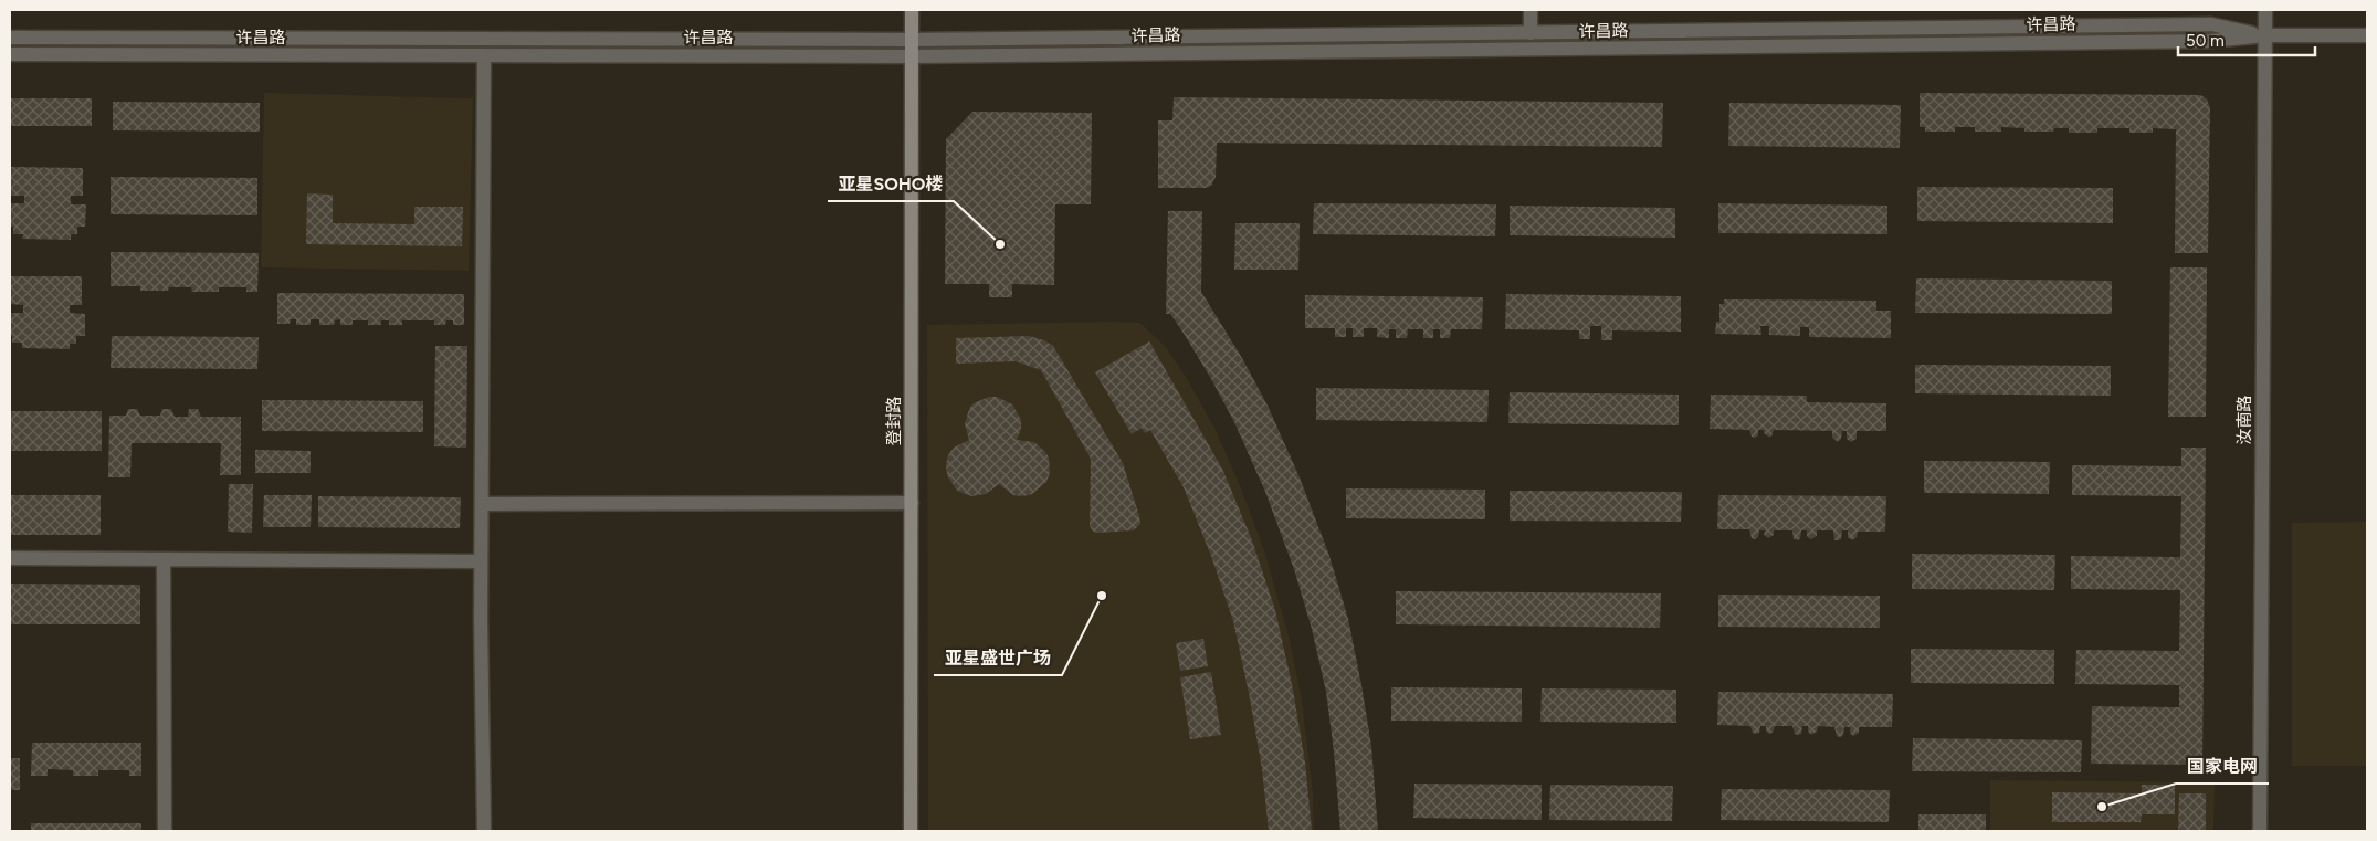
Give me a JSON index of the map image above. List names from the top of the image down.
{
  "streets": {
    "main road": ["登封路"],
    "street": ["许昌路", "汝南路"]
  },
  "crossings": [
    ["许昌路", "汝南路"],
    ["许昌路", "登封路"]
  ],
  "places": ["亚星SOHO楼", "亚星盛世广场", "国家电网"],
  "scale_bar": "50 m"
}
